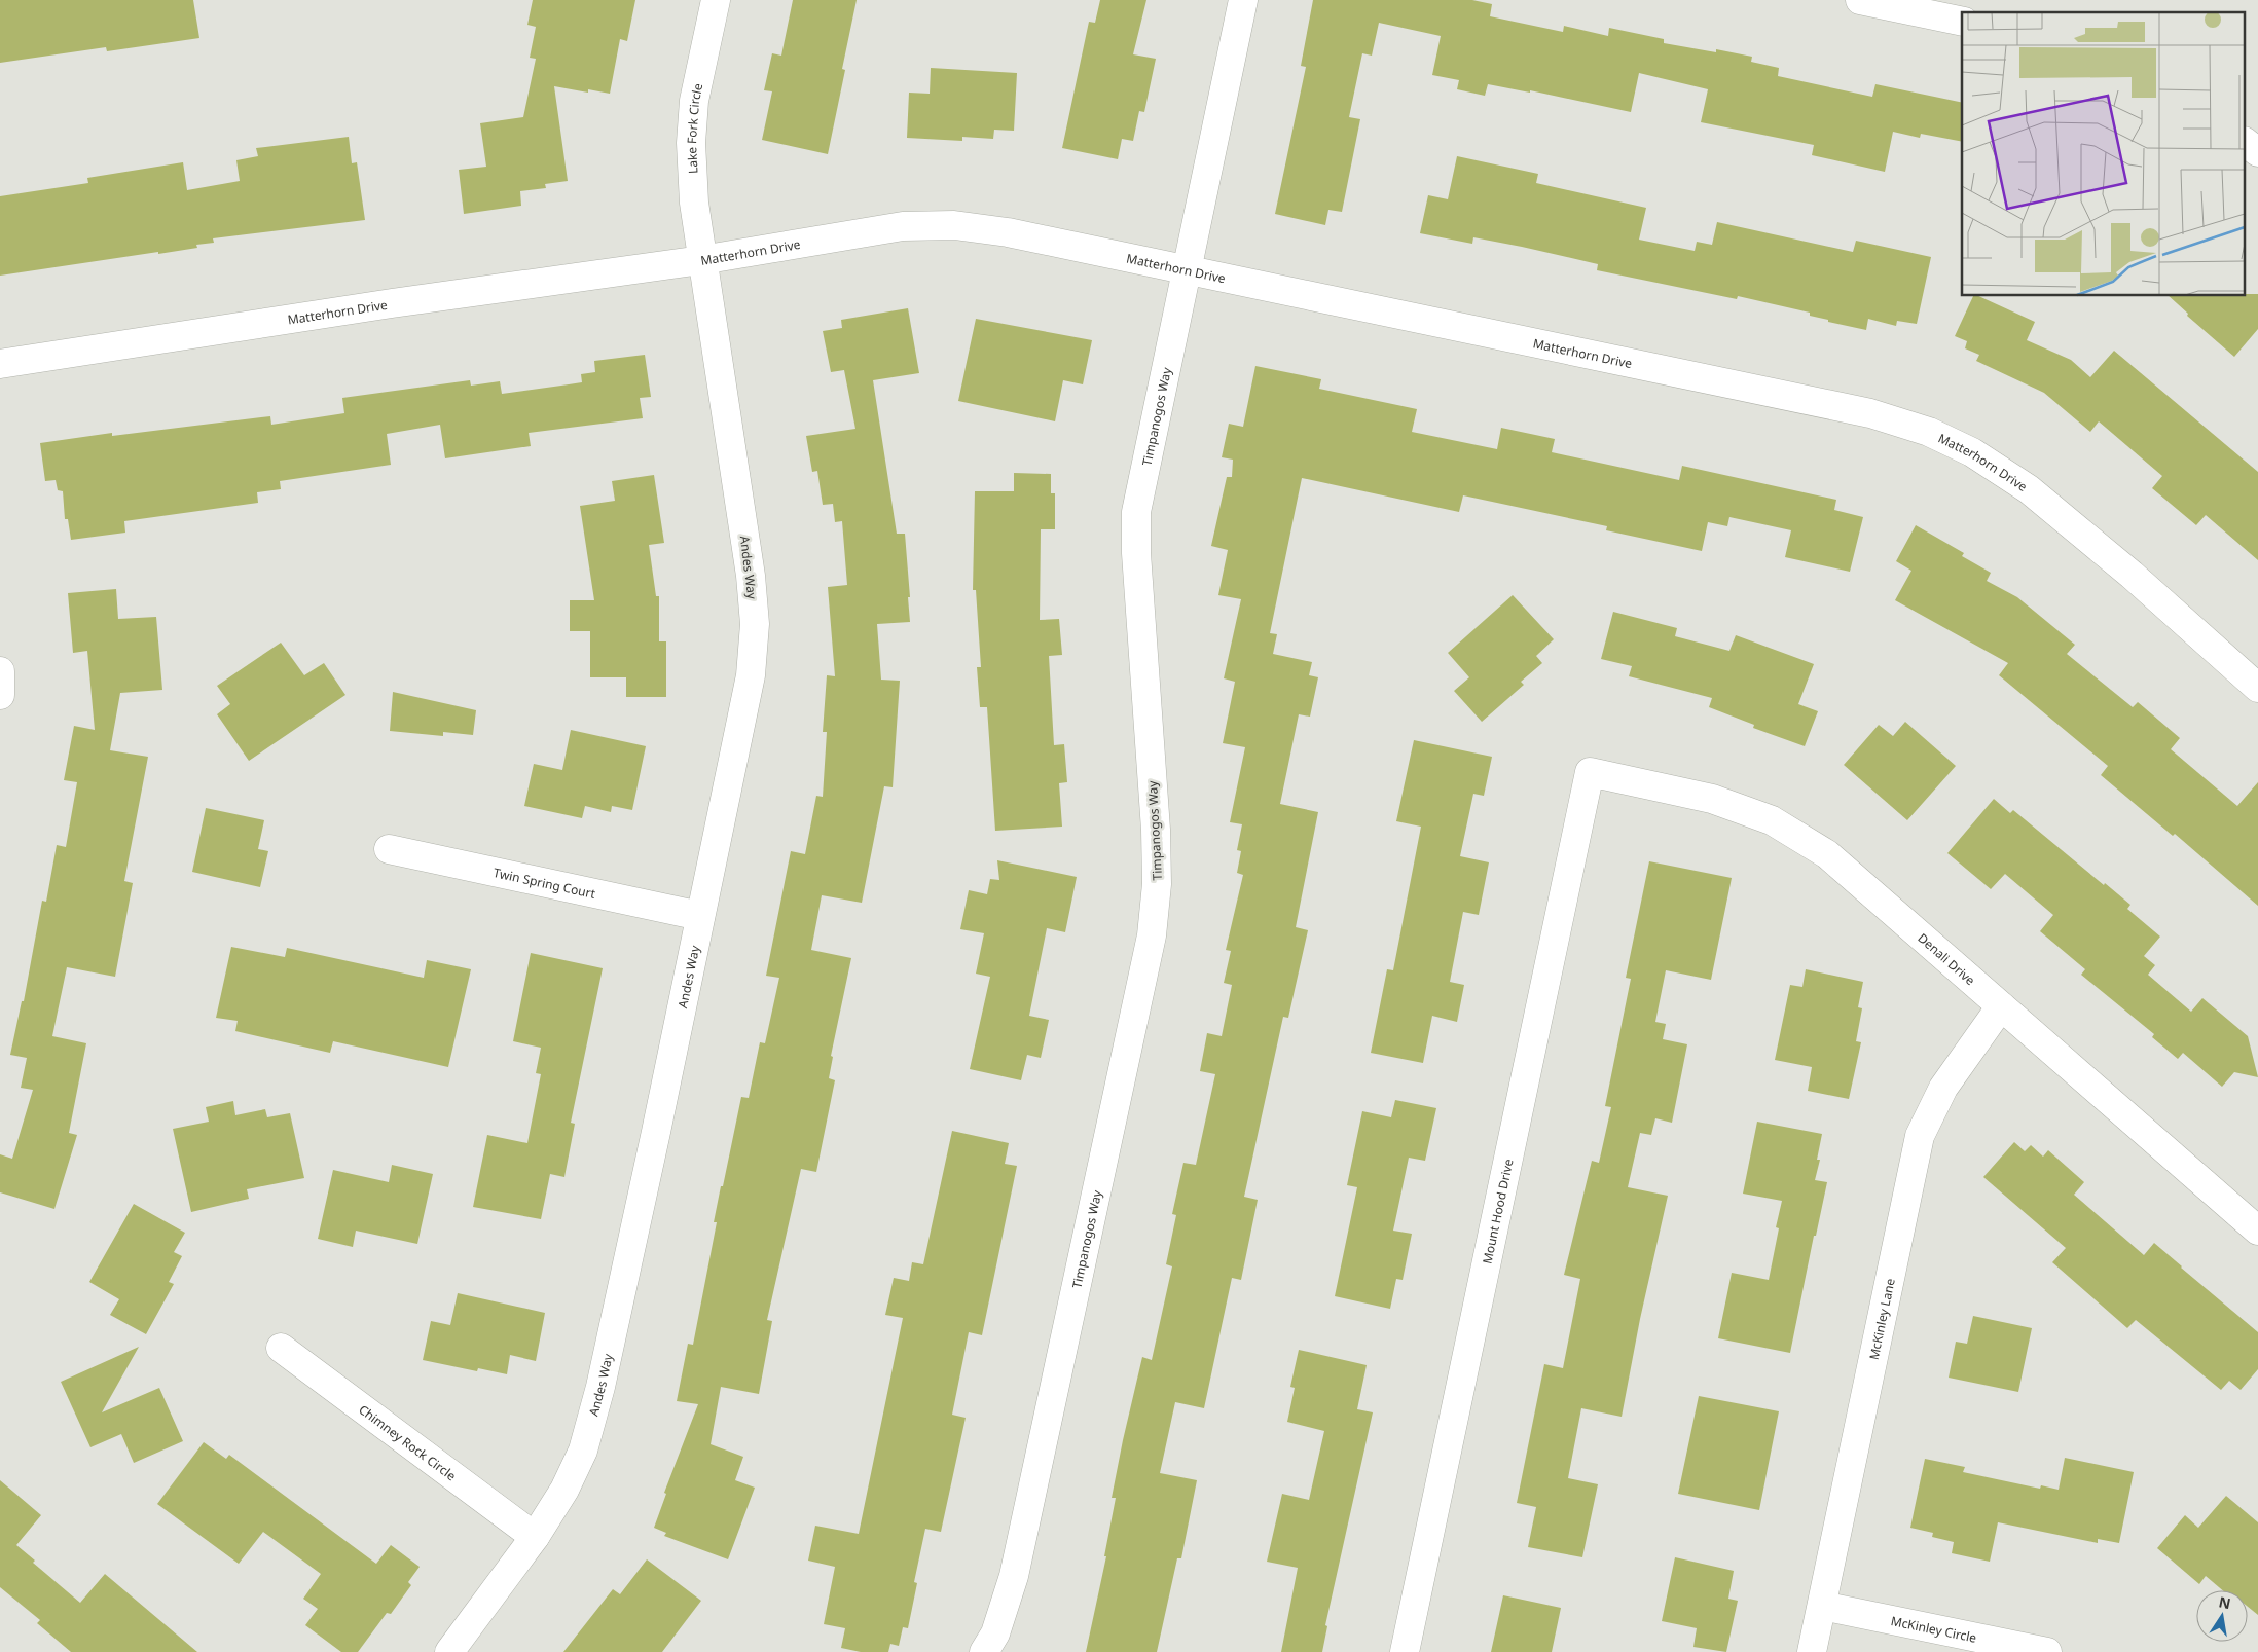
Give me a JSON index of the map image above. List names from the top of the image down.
{
  "streets": {
    "street": [
      "Lake Fork Circle",
      "Matterhorn Drive",
      "Timpanogos Way",
      "Andes Way",
      "Twin Spring Court",
      "Denali Drive",
      "Mount Hood Drive",
      "McKinley Lane",
      "Chimney Rock Circle",
      "McKinley Circle"
    ]
  },
  "crossings": [
    ["Lake Fork Circle", "Matterhorn Drive"],
    ["Lake Fork Circle", "Andes Way"],
    ["Matterhorn Drive", "Timpanogos Way"],
    ["Matterhorn Drive", "Andes Way"],
    ["Andes Way", "Twin Spring Court"],
    ["Andes Way", "Chimney Rock Circle"],
    ["Denali Drive", "Mount Hood Drive"],
    ["Denali Drive", "McKinley Lane"],
    ["McKinley Lane", "McKinley Circle"]
  ],
  "north": "top"
}
